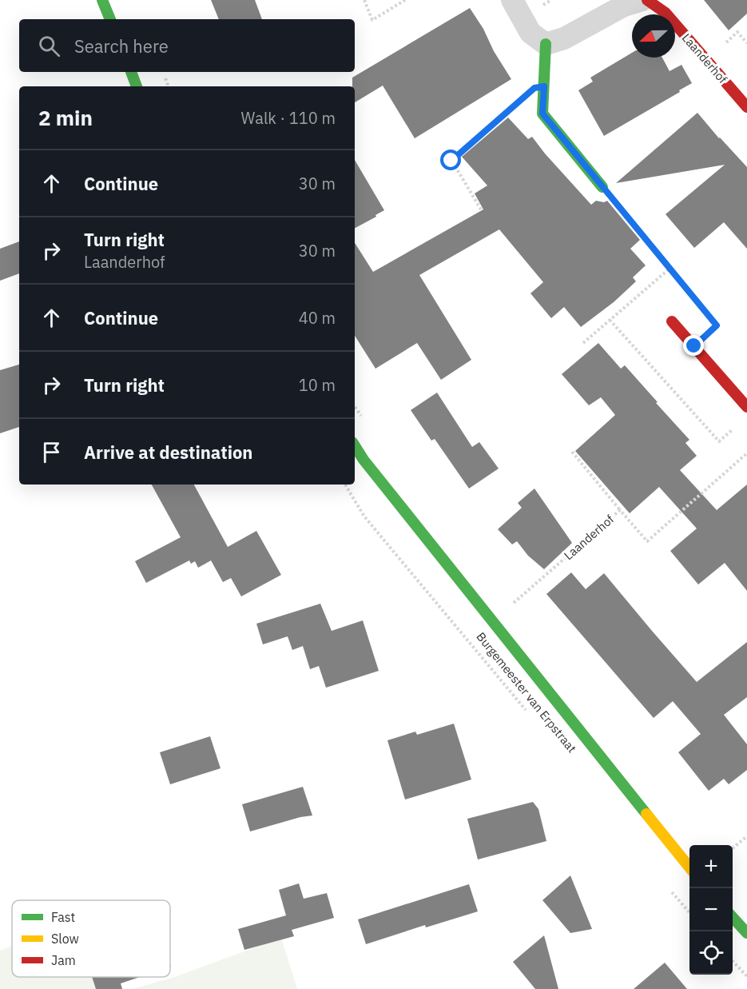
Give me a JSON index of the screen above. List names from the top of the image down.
{
  "streets": {
    "street": ["Laanderhof", "Burgemeester van Erpstraat"]
  },
  "crossings": [
    ["Laanderhof", "Burgemeester van Erpstraat"]
  ],
  "legend": ["Fast", "Slow", "Jam"],
  "north": "left",
  "page": {
    "search": "Search here",
    "heading": ["2 min", "Walk · 110 m"],
    "list": [
      ["Continue", "30 m"],
      ["Turn right", "Laanderhof", "30 m"],
      ["Continue", "40 m"],
      ["Turn right", "10 m"],
      "Arrive at destination"
    ],
    "map_buttons": ["+", "−"]
  }
}
